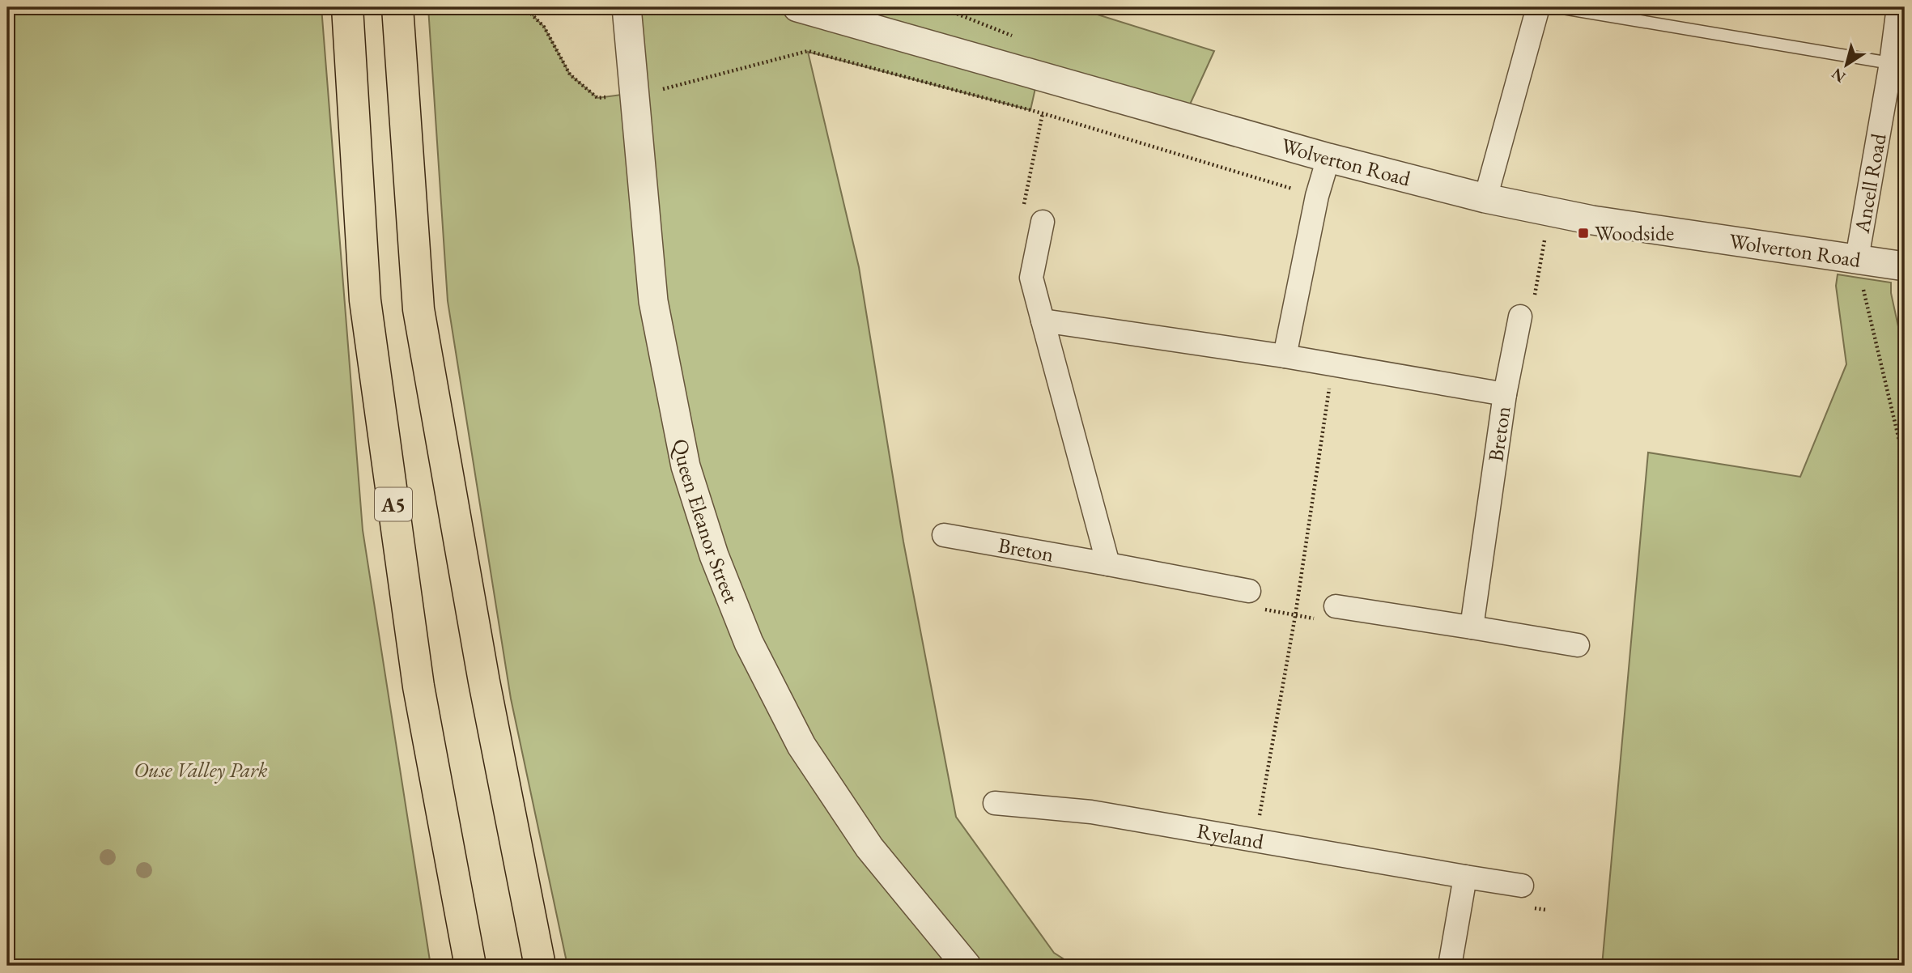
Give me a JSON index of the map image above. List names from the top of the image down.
{
  "streets": {
    "highway": ["A5"],
    "street": [
      "Wolverton Road",
      "Ancell Road",
      "Breton",
      "Queen Eleanor Street",
      "Ryeland"
    ]
  },
  "crossings": [
    ["Wolverton Road", "Ancell Road"]
  ],
  "parks": ["Ouse Valley Park"],
  "places": {
    "transit": ["Woodside"]
  },
  "north": "bottom left"
}
